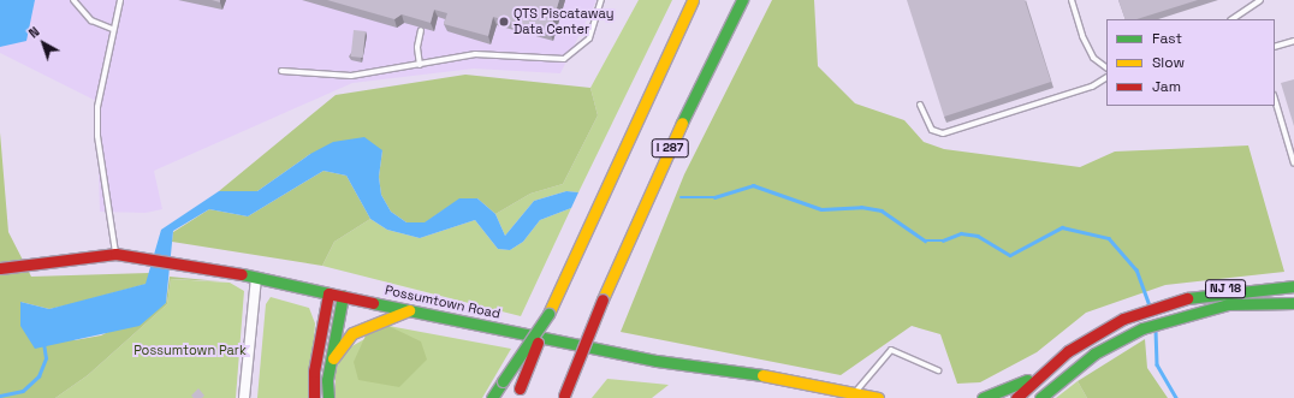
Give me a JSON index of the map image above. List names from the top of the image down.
{
  "streets": {
    "main road": ["I 287", "NJ 18", "Possumtown Road"]
  },
  "parks": ["Possumtown Park"],
  "places": ["QTS Piscataway Data Center"],
  "legend": ["Fast", "Slow", "Jam"],
  "north": "top left"
}
